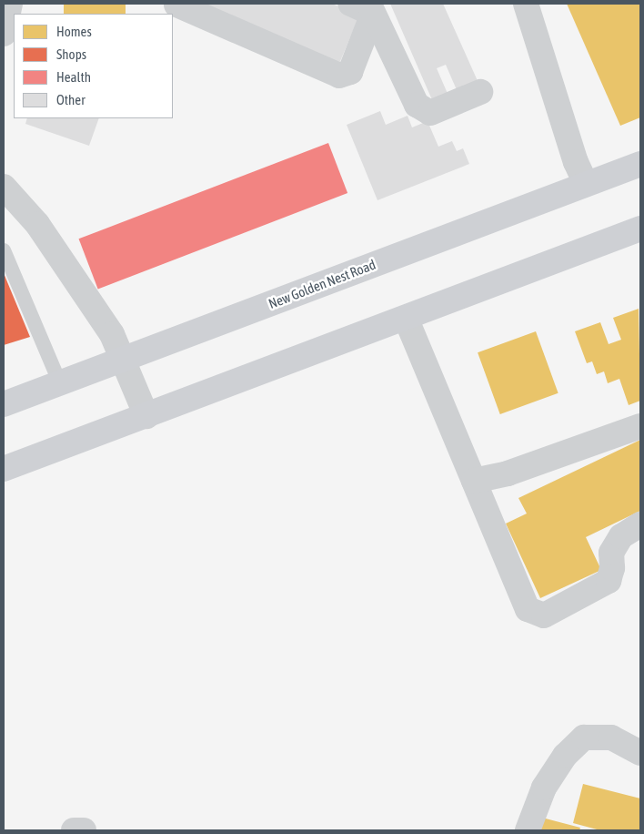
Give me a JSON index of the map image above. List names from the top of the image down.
{
  "streets": {
    "main road": ["New Golden Nest Road"]
  },
  "legend": [
    "Homes",
    "Shops",
    "Health",
    "Other"
  ]
}
